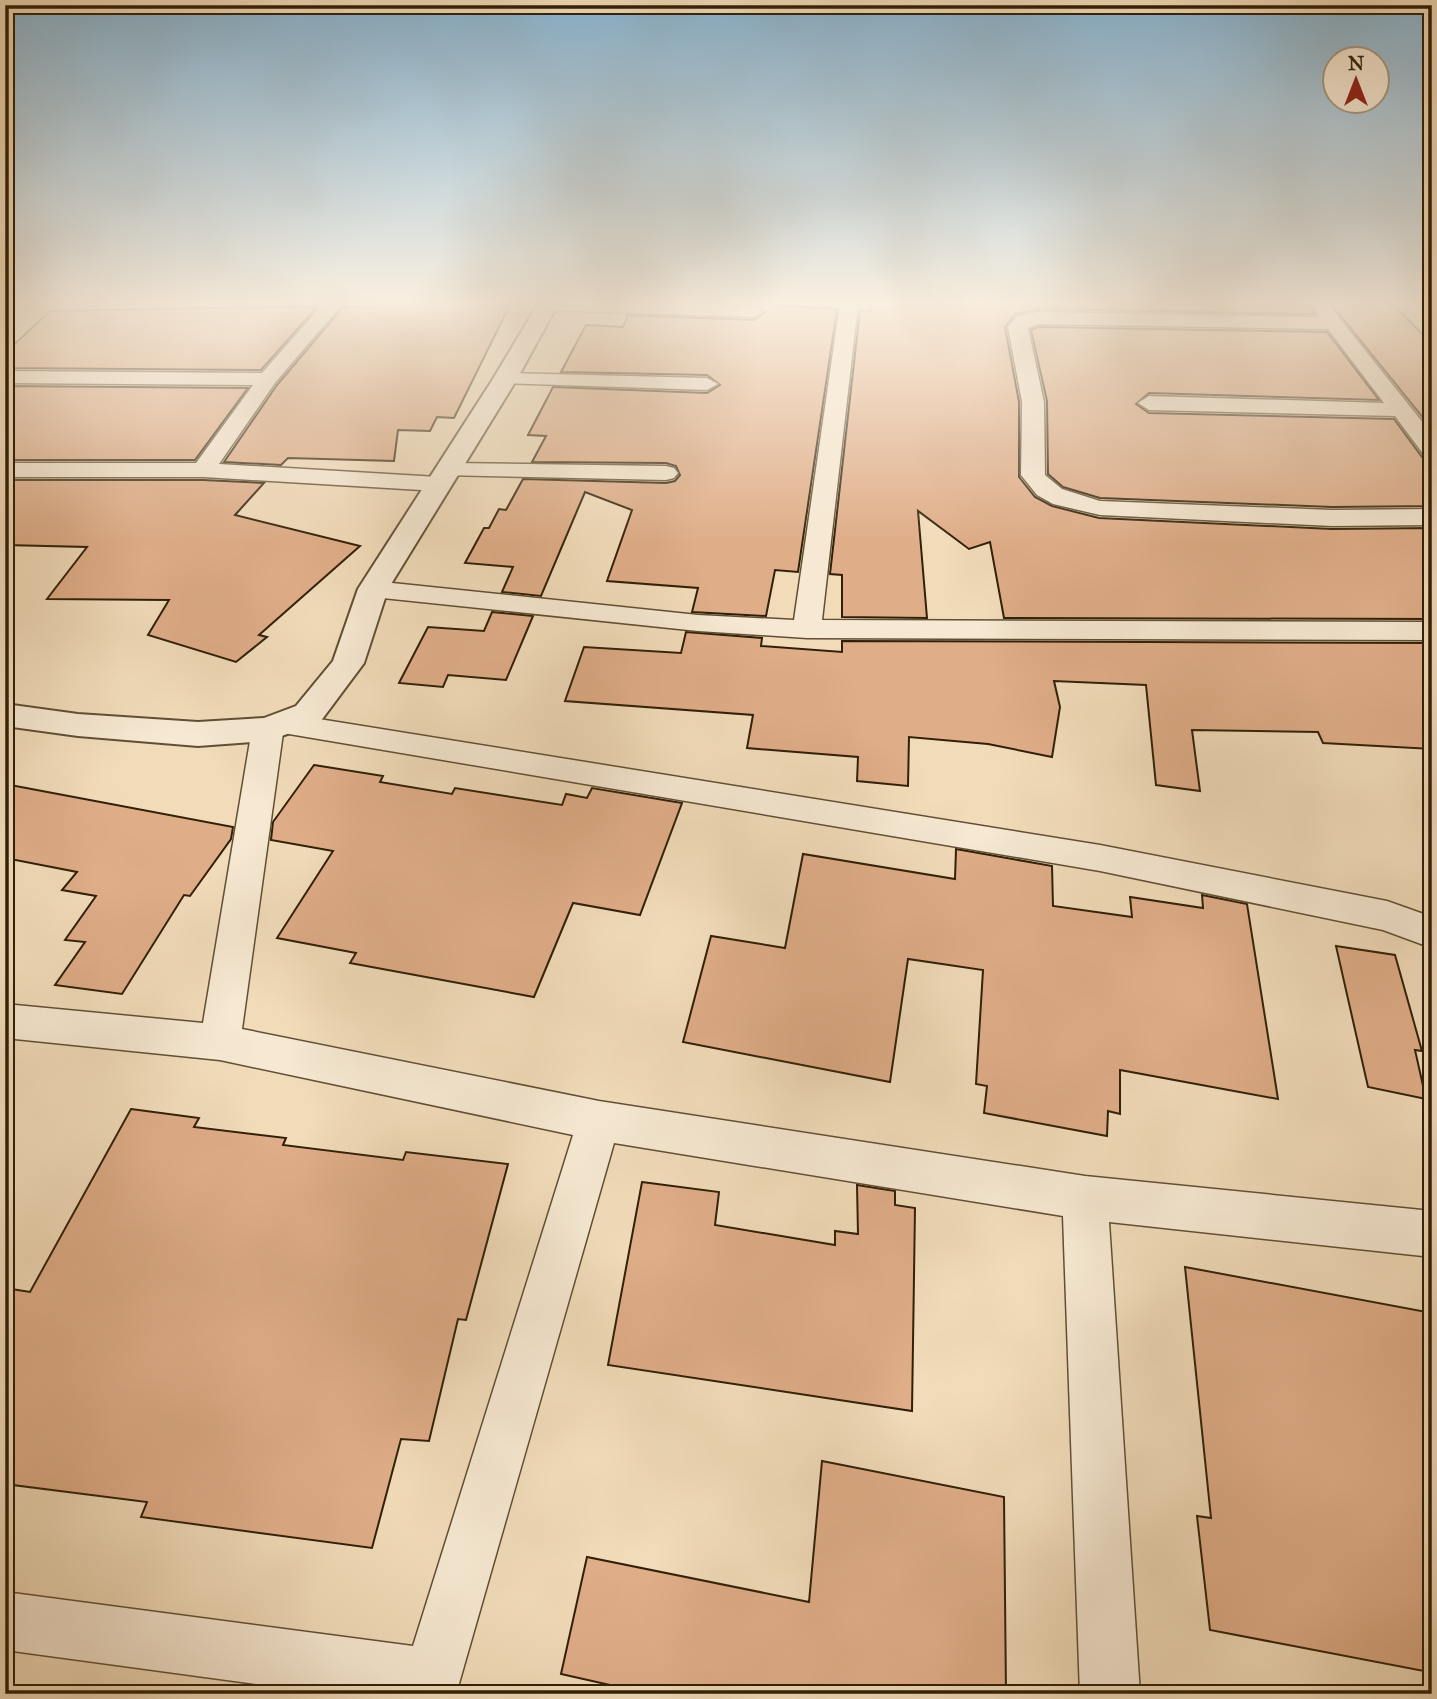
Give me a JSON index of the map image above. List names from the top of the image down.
{
  "north": "top"
}
